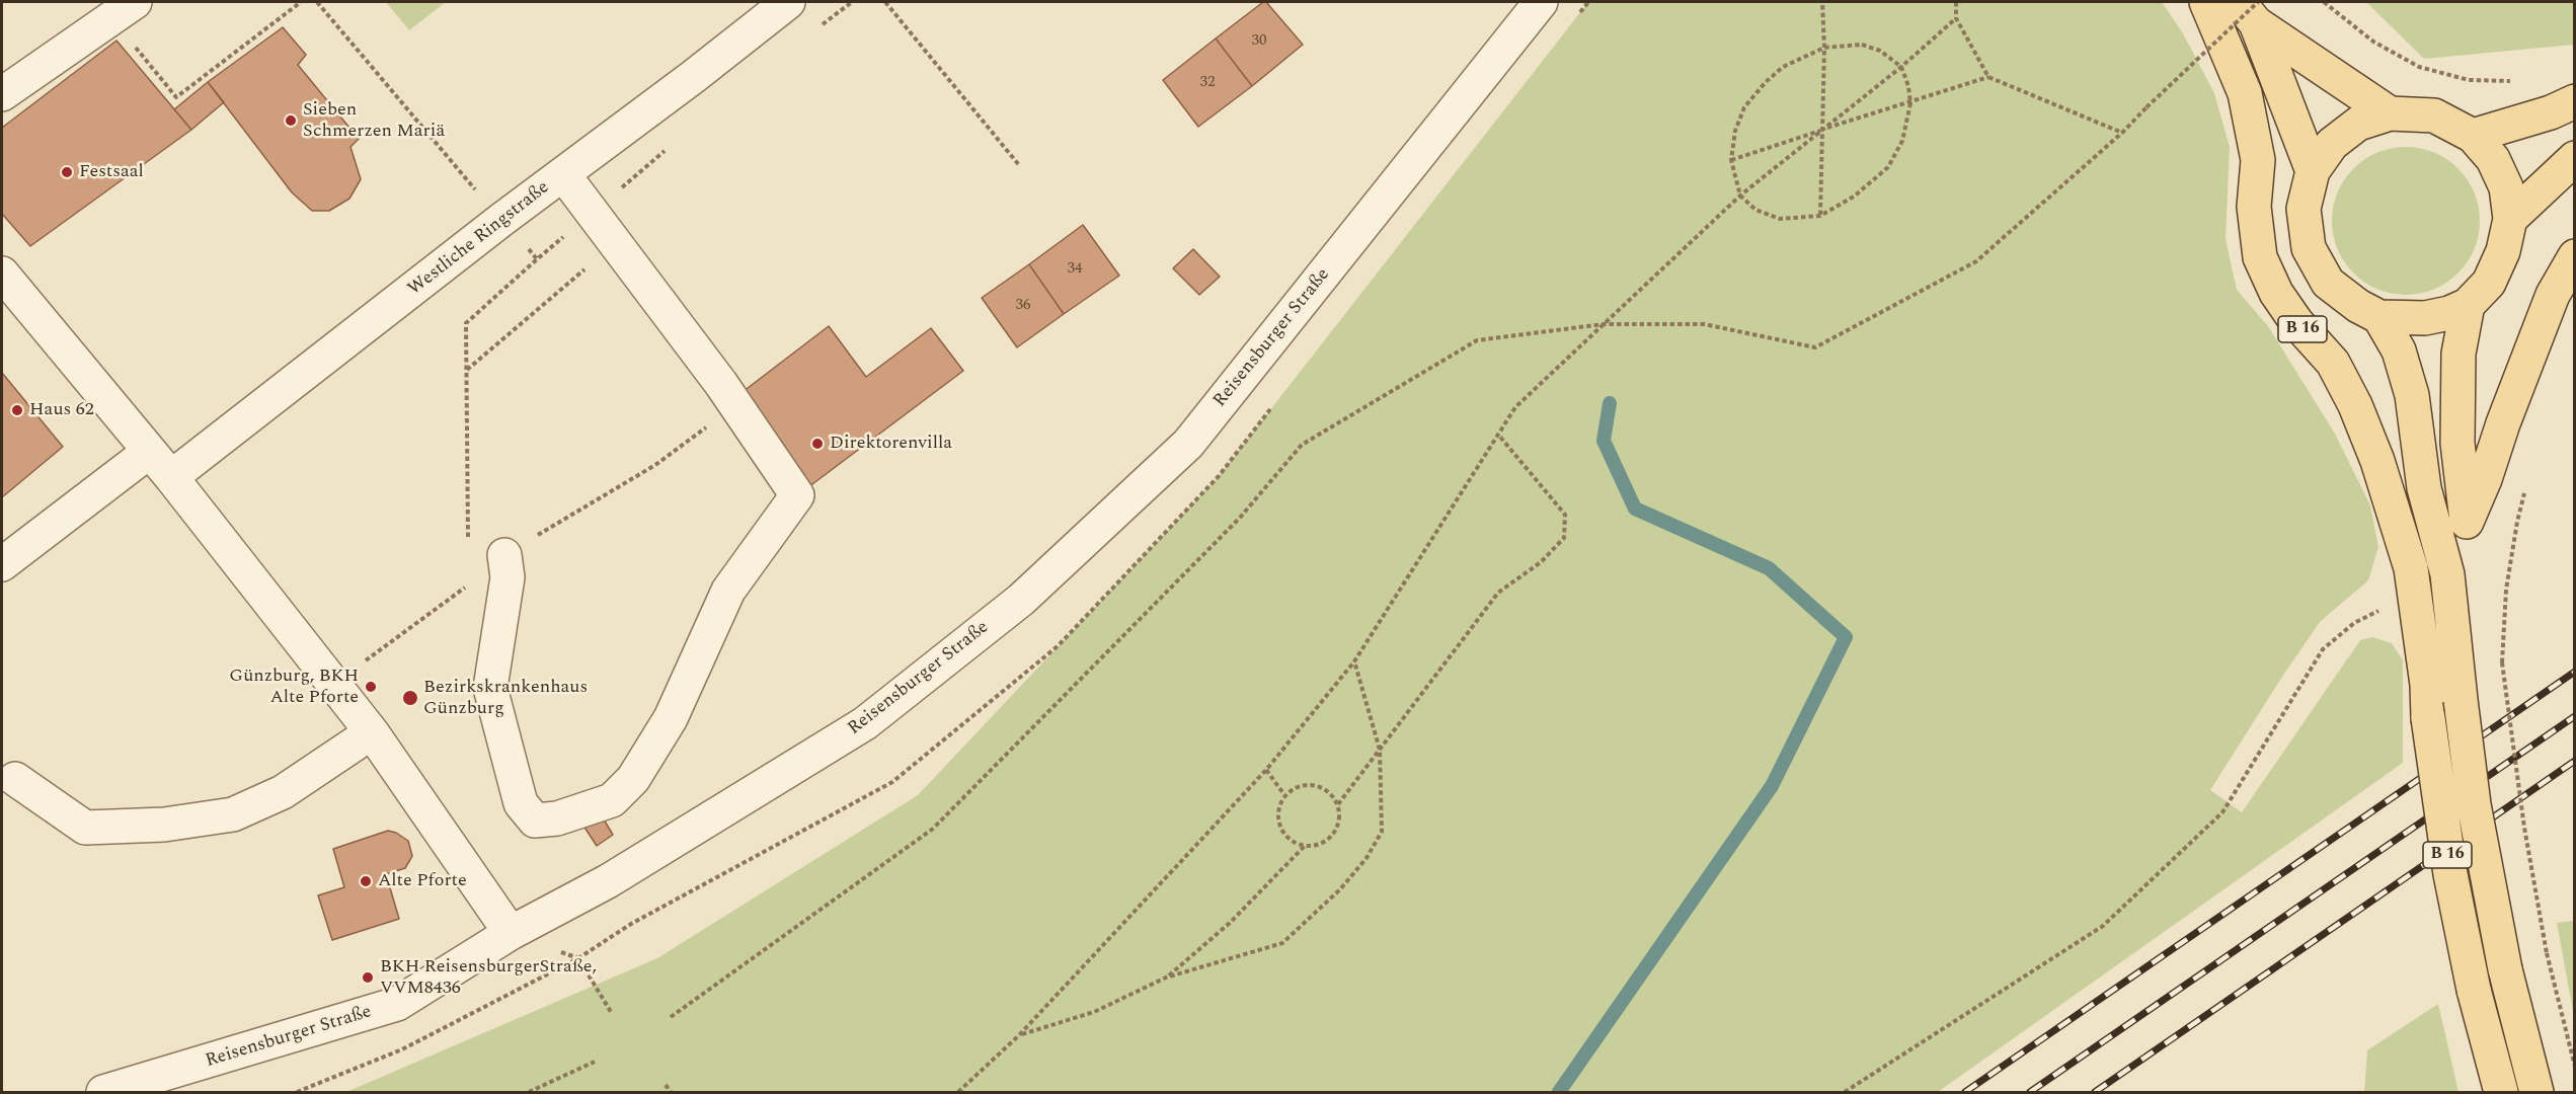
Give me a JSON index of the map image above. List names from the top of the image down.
{
  "streets": {
    "main road": ["B 16"],
    "street": ["Westliche Ringstraße", "Reisensburger Straße"]
  },
  "places": [
    "Sieben Schmerzen Mariä",
    "Festsaal",
    "Haus 62",
    "Direktorenvilla",
    "Günzburg, BKH Alte Pforte",
    "Bezirkskrankenhaus Günzburg",
    "Alte Pforte",
    "BKH ReisensburgerStraße, VVM8436"
  ],
  "house_numbers": [
    "30",
    "32",
    "34",
    "36"
  ]
}
